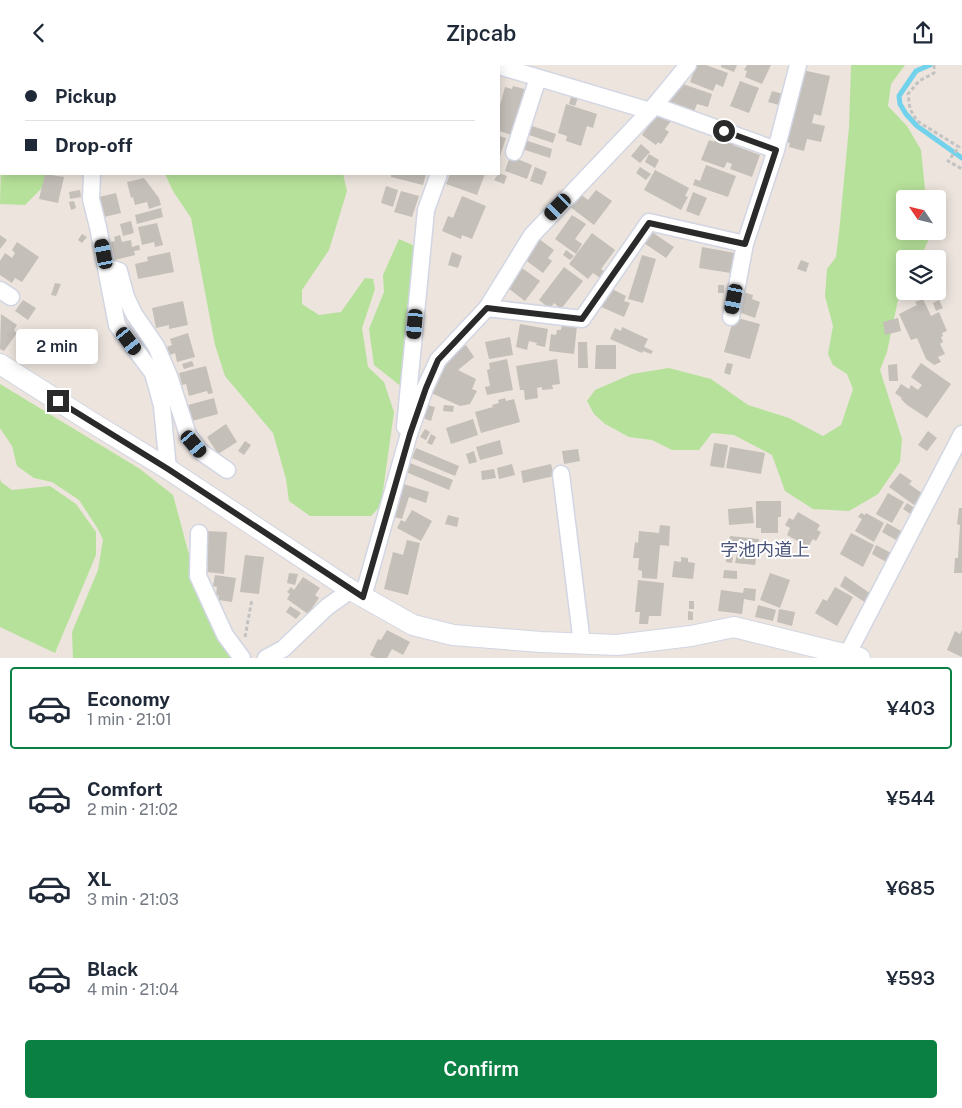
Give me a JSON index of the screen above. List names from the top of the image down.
{
  "districts": ["字池内道上"],
  "north": "top left",
  "page": {
    "header": "Zipcab",
    "banner": ["Pickup", "Drop-off"],
    "bubble": "2 min",
    "list": [
      {
        "name": "Economy",
        "note": "1 min · 21:01",
        "value": "¥403"
      },
      {
        "name": "Comfort",
        "note": "2 min · 21:02",
        "value": "¥544"
      },
      {
        "name": "XL",
        "note": "3 min · 21:03",
        "value": "¥685"
      },
      {
        "name": "Black",
        "note": "4 min · 21:04",
        "value": "¥593"
      }
    ],
    "buttons": "Confirm"
  }
}
